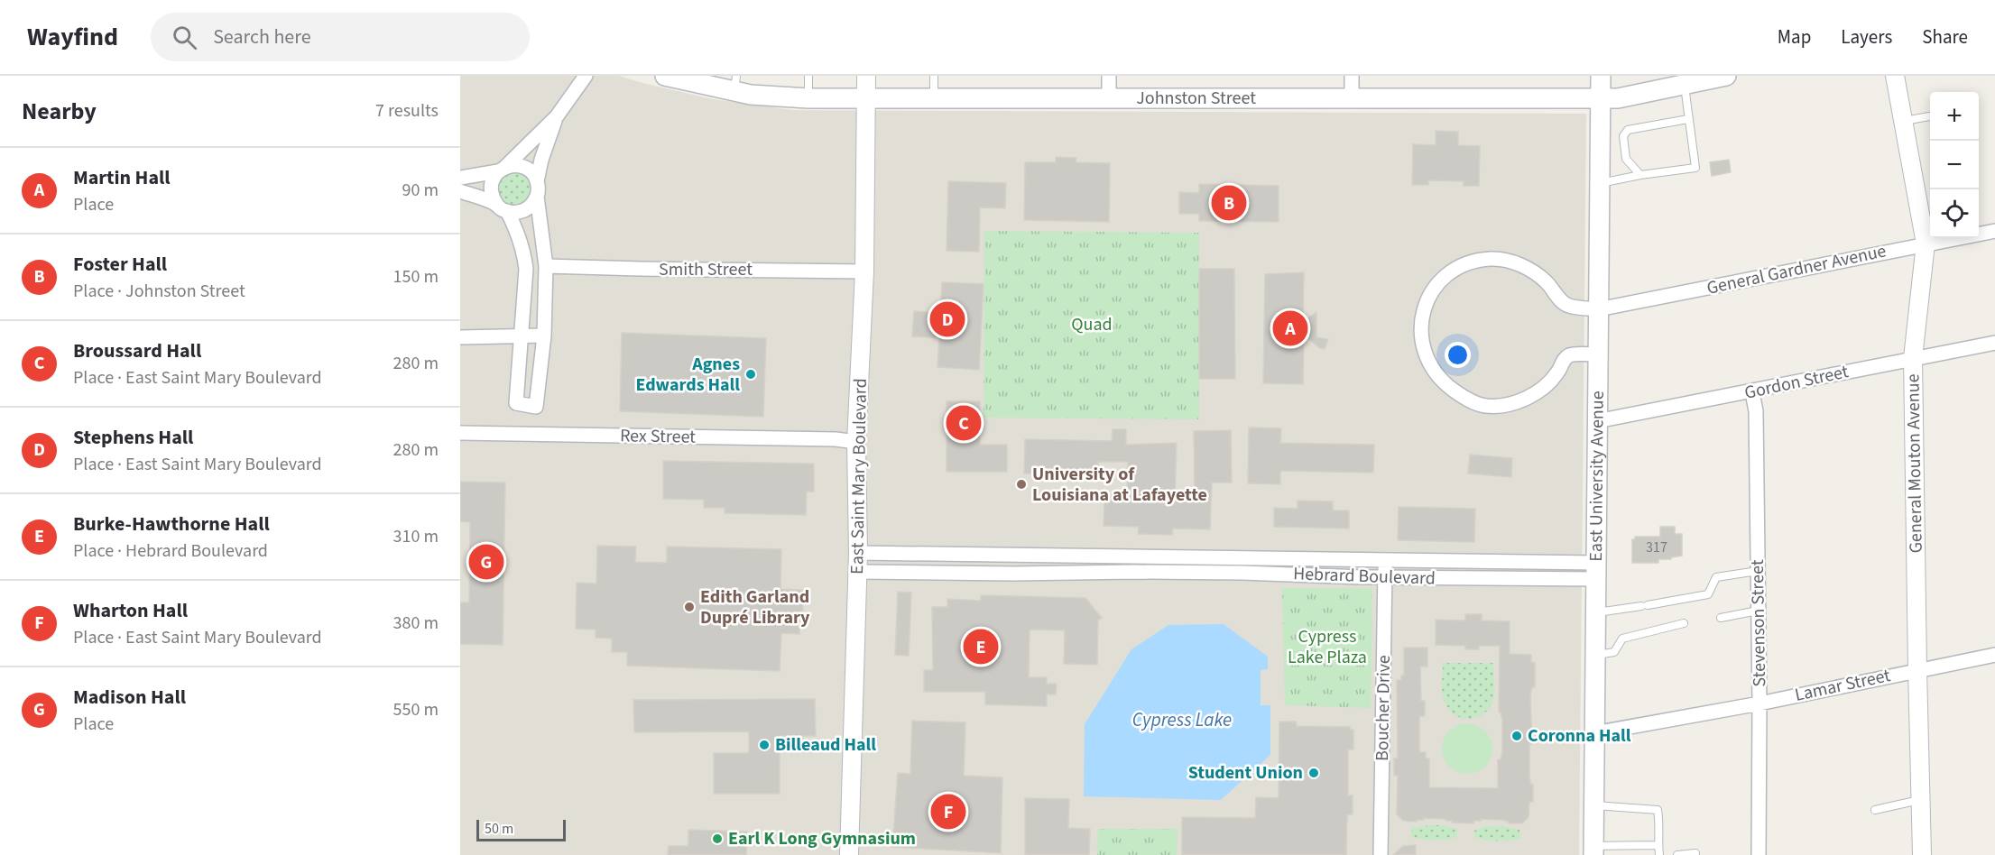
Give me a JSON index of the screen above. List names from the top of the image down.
{
  "streets": {
    "main road": ["Johnston Street", "East University Avenue"],
    "street": [
      "Smith Street",
      "General Gardner Avenue",
      "Gordon Street",
      "Rex Street",
      "General Mouton Avenue",
      "East Saint Mary Boulevard",
      "Hebrard Boulevard",
      "Stevenson Street",
      "Lamar Street",
      "Boucher Drive"
    ]
  },
  "crossings": [
    ["Johnston Street", "East Saint Mary Boulevard"],
    ["Johnston Street", "East University Avenue"],
    ["Smith Street", "East Saint Mary Boulevard"],
    ["General Gardner Avenue", "General Mouton Avenue"],
    ["General Gardner Avenue", "East University Avenue"],
    ["Gordon Street", "General Mouton Avenue"],
    ["Gordon Street", "East University Avenue"],
    ["Gordon Street", "Stevenson Street"],
    ["Rex Street", "East Saint Mary Boulevard"],
    ["General Mouton Avenue", "Lamar Street"],
    ["East Saint Mary Boulevard", "Hebrard Boulevard"],
    ["East University Avenue", "Hebrard Boulevard"],
    ["East University Avenue", "Lamar Street"],
    ["Hebrard Boulevard", "Boucher Drive"],
    ["Stevenson Street", "Lamar Street"]
  ],
  "water": ["Cypress Lake"],
  "parks": ["Quad", "Cypress Lake Plaza"],
  "places": [
    "Agnes Edwards Hall",
    "University of Louisiana at Lafayette",
    "Edith Garland Dupré Library",
    "Coronna Hall",
    "Billeaud Hall",
    "Student Union",
    "Earl K Long Gymnasium"
  ],
  "house_numbers": ["317"],
  "scale_bar": "50 m",
  "page": {
    "header": "Wayfind",
    "search": "Search here",
    "nav": ["Map", "Layers", "Share"],
    "heading": ["Nearby", "7 results"],
    "map_buttons": ["+", "−"],
    "list": [
      {
        "mark": "A",
        "name": "Martin Hall",
        "note": "Place",
        "value": "90 m"
      },
      {
        "mark": "B",
        "name": "Foster Hall",
        "note": "Place · Johnston Street",
        "value": "150 m"
      },
      {
        "mark": "C",
        "name": "Broussard Hall",
        "note": "Place · East Saint Mary Boulevard",
        "value": "280 m"
      },
      {
        "mark": "D",
        "name": "Stephens Hall",
        "note": "Place · East Saint Mary Boulevard",
        "value": "280 m"
      },
      {
        "mark": "E",
        "name": "Burke-Hawthorne Hall",
        "note": "Place · Hebrard Boulevard",
        "value": "310 m"
      },
      {
        "mark": "F",
        "name": "Wharton Hall",
        "note": "Place · East Saint Mary Boulevard",
        "value": "380 m"
      },
      {
        "mark": "G",
        "name": "Madison Hall",
        "note": "Place",
        "value": "550 m"
      }
    ],
    "pins": [
      "B",
      "D",
      "A",
      "C",
      "G",
      "E",
      "F"
    ],
    "scale": "50 m"
  }
}
